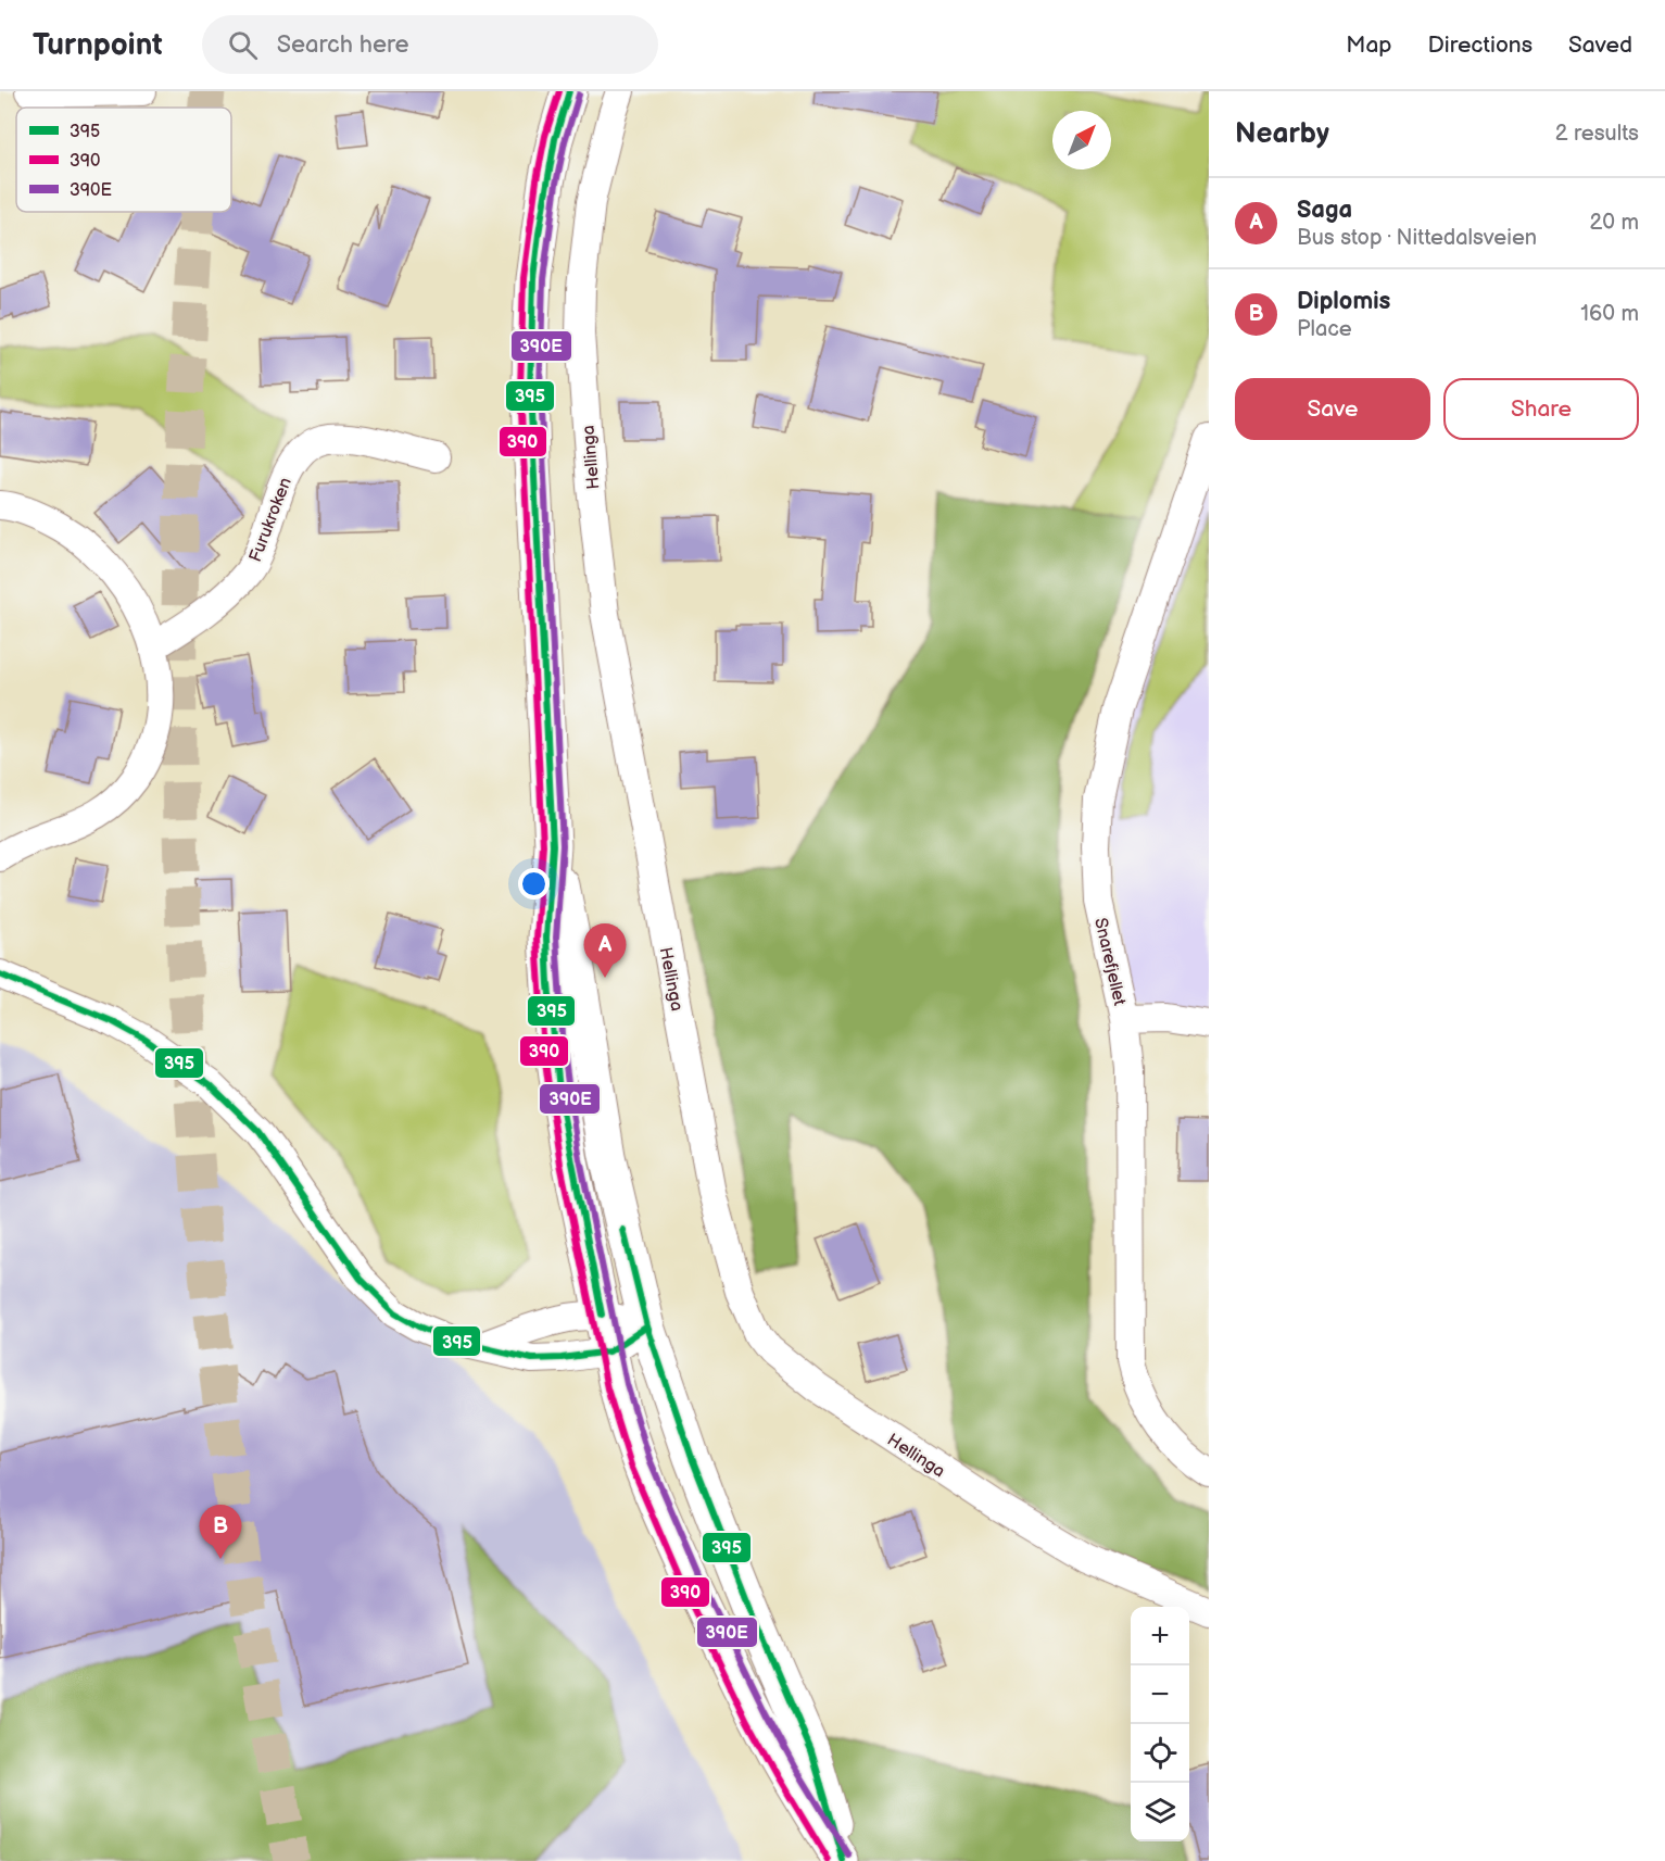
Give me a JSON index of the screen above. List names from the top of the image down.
{
  "streets": {
    "street": ["Hellinga", "Furukroken", "Snarefjellet"]
  },
  "lines": ["transit line 395", "transit line 390", "transit line 390E"],
  "legend": ["395", "390", "390E"],
  "north": "top right",
  "page": {
    "header": "Turnpoint",
    "search": "Search here",
    "nav": ["Map", "Directions", "Saved"],
    "heading": ["Nearby", "2 results"],
    "list": [
      {
        "mark": "A",
        "name": "Saga",
        "note": "Bus stop · Nittedalsveien",
        "value": "20 m"
      },
      {
        "mark": "B",
        "name": "Diplomis",
        "note": "Place",
        "value": "160 m"
      }
    ],
    "buttons": ["Save", "Share"],
    "pins": ["A", "B"],
    "map_buttons": ["+", "−"]
  }
}
